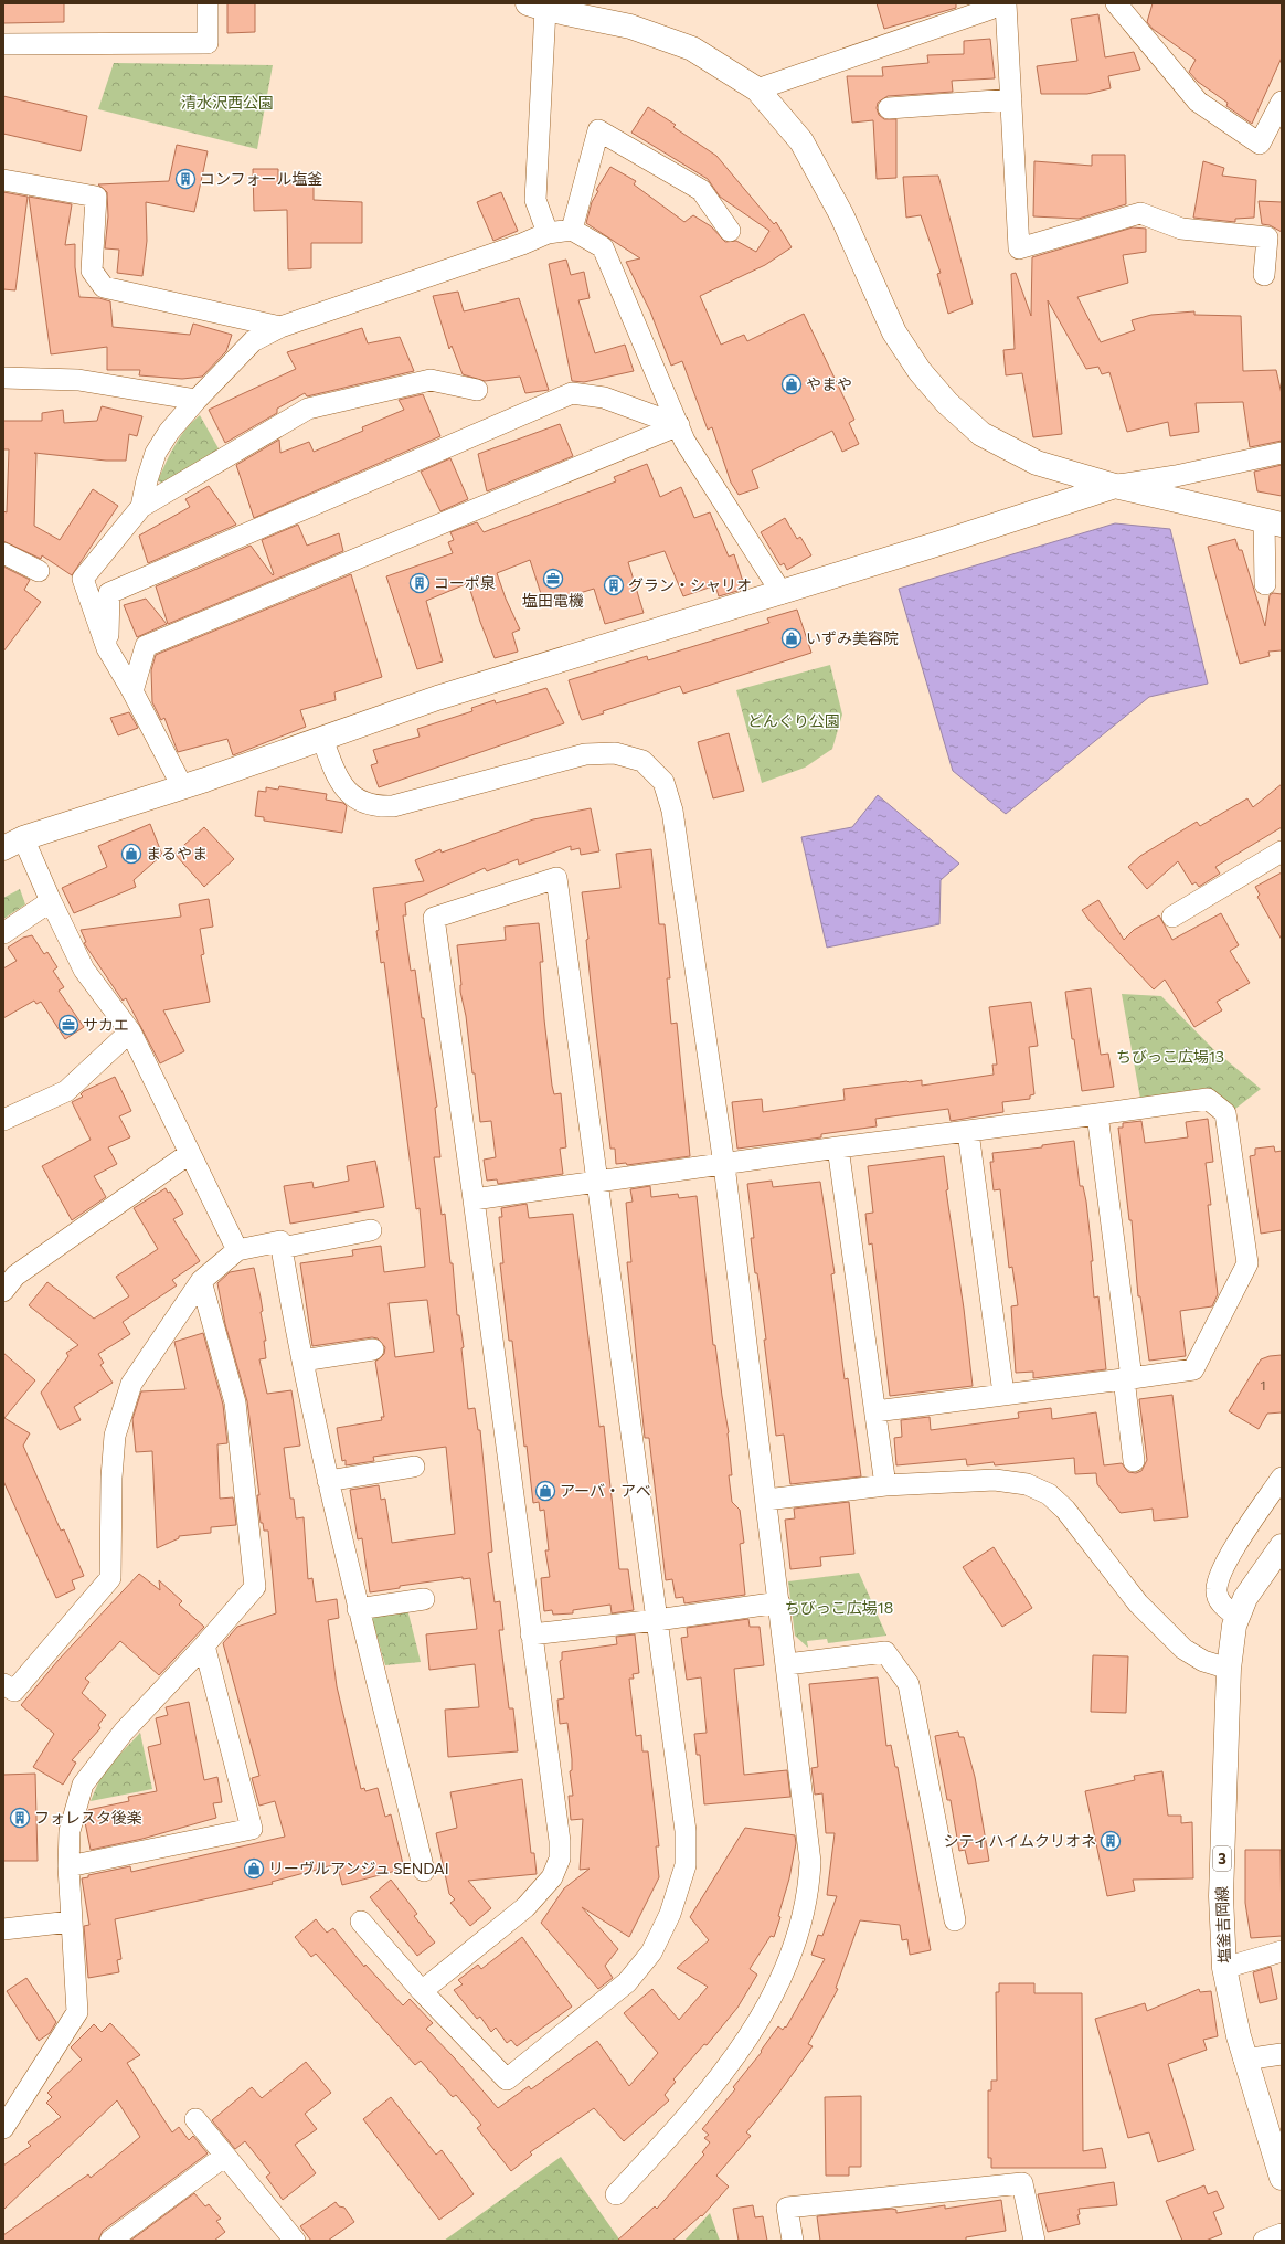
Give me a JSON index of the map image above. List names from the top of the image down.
{
  "streets": {
    "street": ["3", "塩釜吉岡線"]
  },
  "parks": [
    "清水沢西公園",
    "どんぐり公園",
    "ちびっこ広場13",
    "ちびっこ広場18"
  ],
  "places": {
    "building": [
      "コンフォール塩釜",
      "コーポ泉",
      "グラン・シャリオ",
      "フォレスタ後楽",
      "シティハイムクリオネ"
    ],
    "shop": [
      "やまや",
      "いずみ美容院",
      "まるやま",
      "アーバ・アベ",
      "リーヴルアンジュ SENDAI"
    ],
    "office": ["塩田電機", "サカエ"]
  },
  "house_numbers": ["1"]
}
